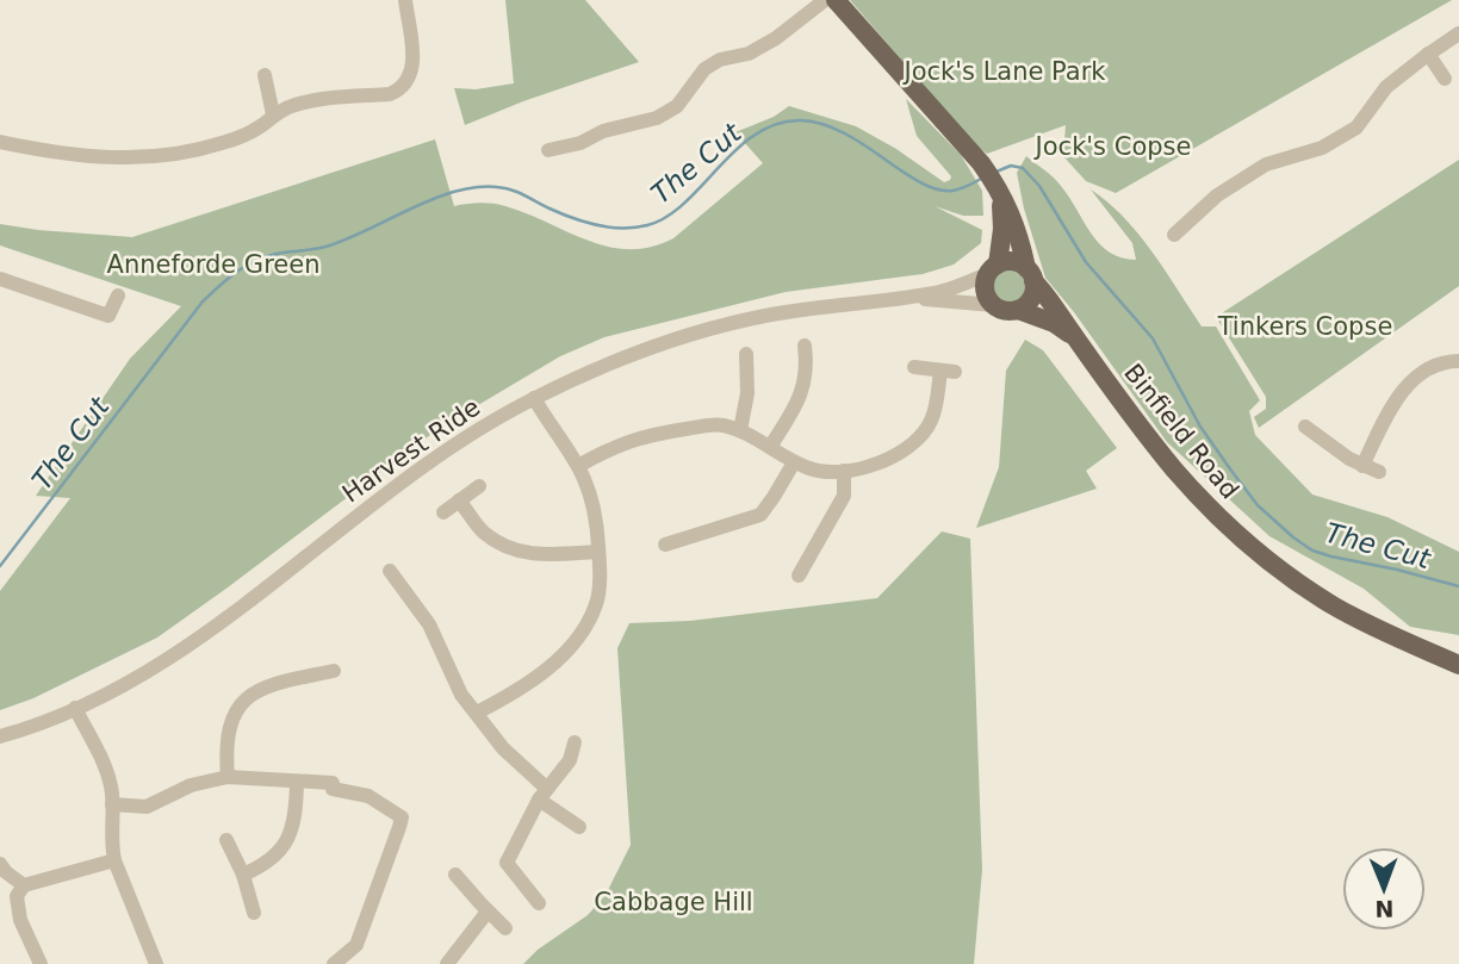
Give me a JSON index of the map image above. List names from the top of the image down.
{
  "streets": {
    "main road": ["Binfield Road"],
    "street": ["Harvest Ride"]
  },
  "crossings": [
    ["Binfield Road", "Harvest Ride"]
  ],
  "water": ["The Cut"],
  "parks": [
    "Jock's Lane Park",
    "Jock's Copse",
    "Anneforde Green",
    "Tinkers Copse",
    "Cabbage Hill"
  ],
  "north": "bottom"
}
